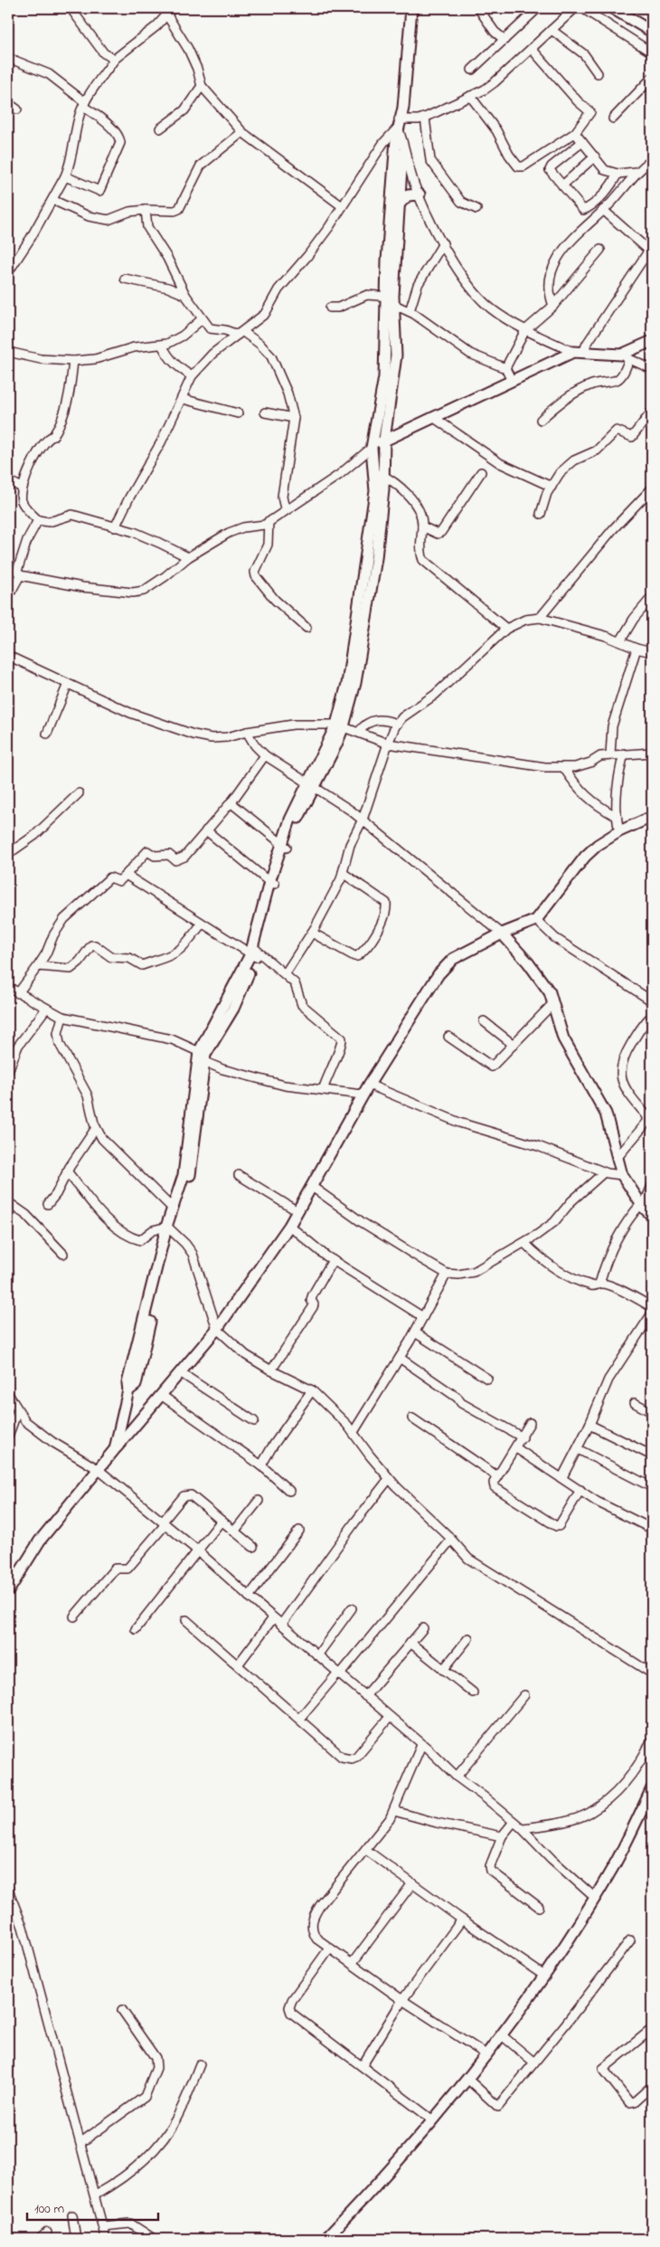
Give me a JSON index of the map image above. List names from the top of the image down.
{
  "scale_bar": "100 m"
}
